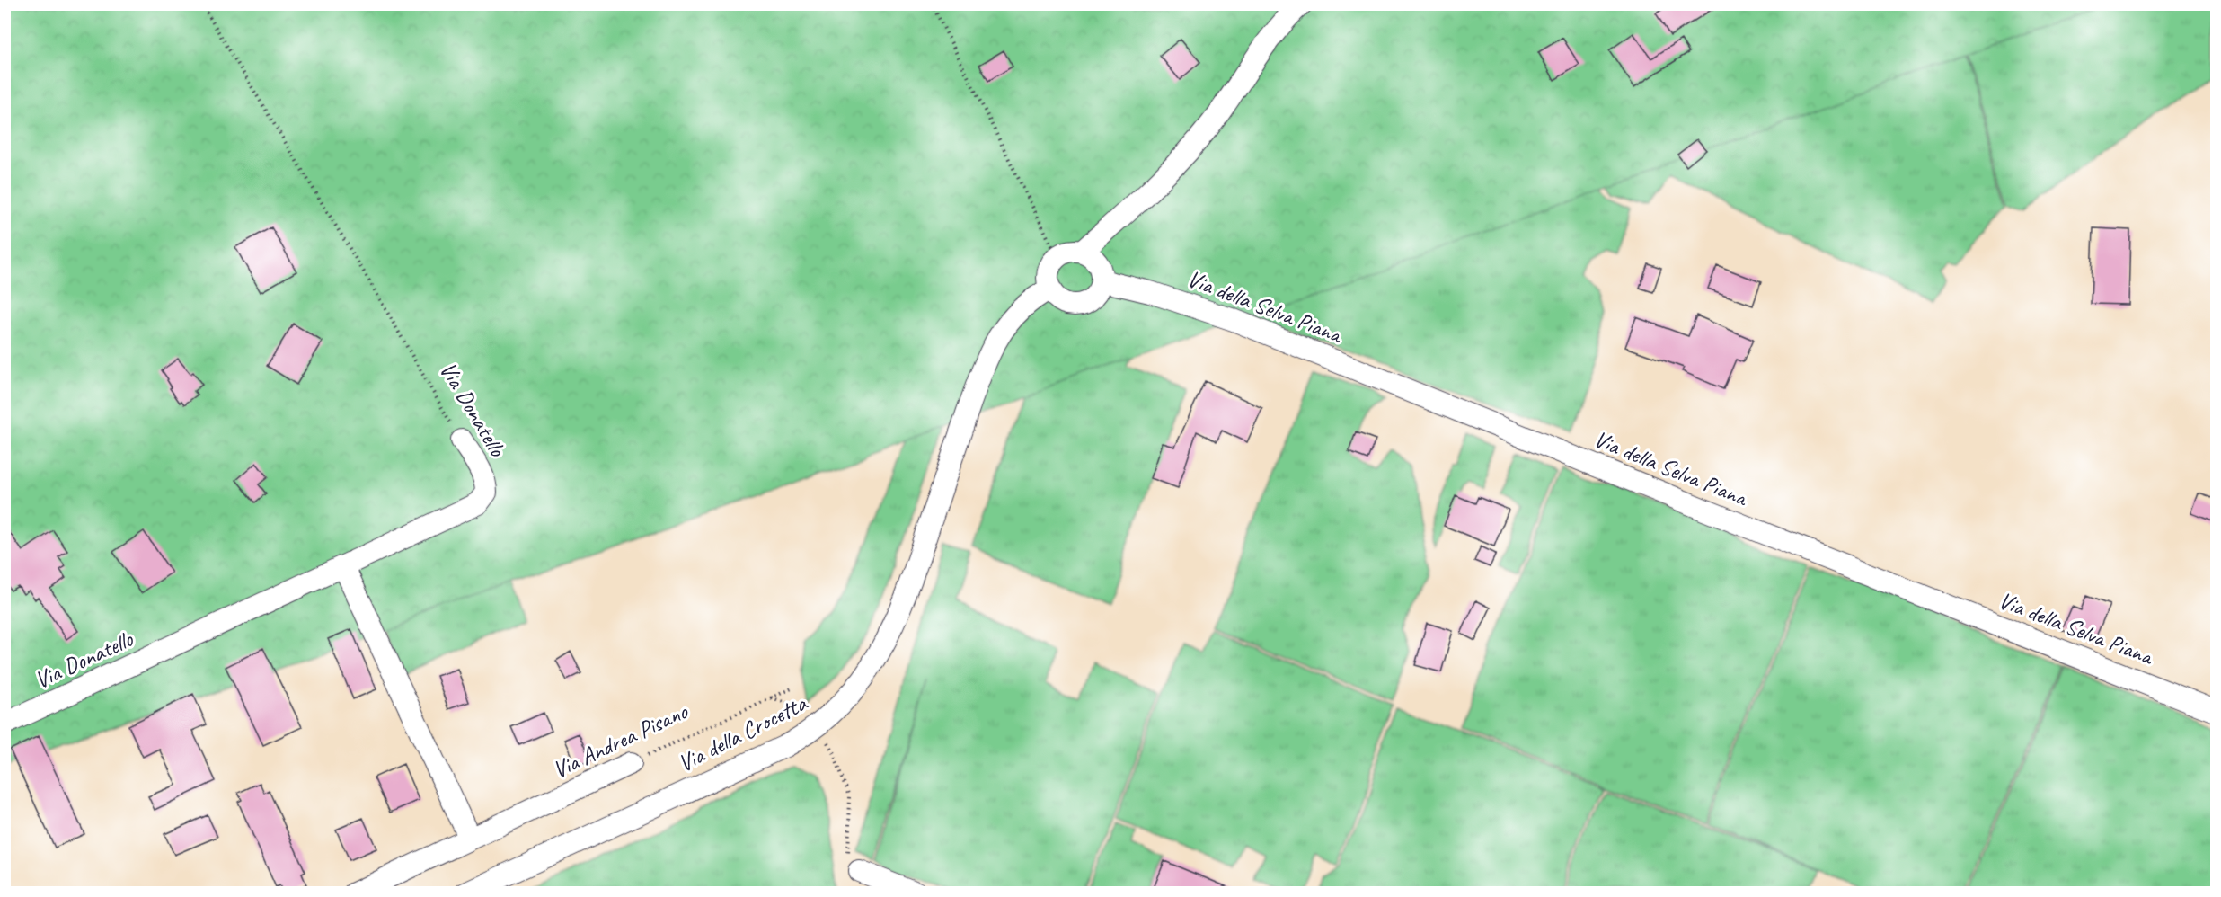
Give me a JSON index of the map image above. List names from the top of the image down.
{
  "streets": {
    "street": [
      "Via della Selva Piana",
      "Via Donatello",
      "Via della Crocetta",
      "Via Andrea Pisano"
    ]
  },
  "crossings": [
    ["Via della Selva Piana", "Via della Crocetta"]
  ]
}
